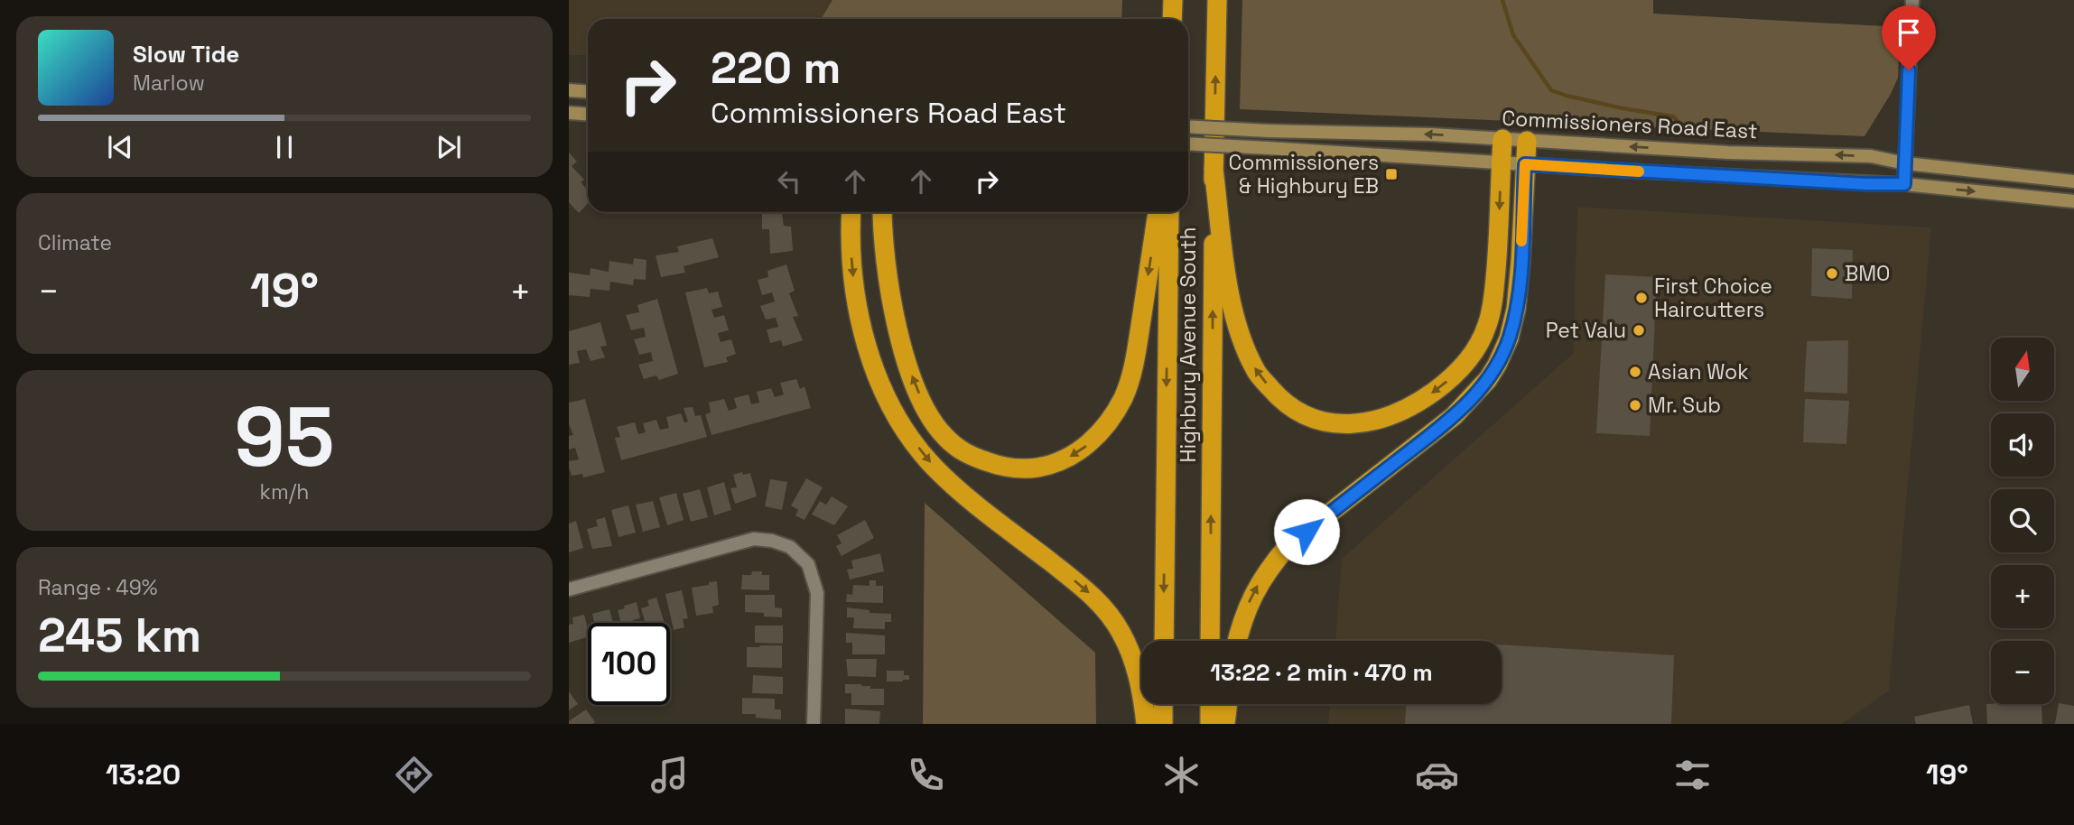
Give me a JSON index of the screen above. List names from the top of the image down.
{
  "streets": {
    "highway": ["Highbury Avenue South"],
    "main road": ["Commissioners Road East"]
  },
  "places": {
    "transit": ["Commissioners & Highbury EB"],
    "other": [
      "BMO",
      "First Choice Haircutters",
      "Pet Valu",
      "Asian Wok",
      "Mr. Sub"
    ]
  },
  "north": "top",
  "page": {
    "turn": ["220 m", "Commissioners Road East"],
    "song": ["Slow Tide", "Marlow"],
    "tile": [
      "Climate",
      ["95", "km/h"],
      ["Range · 49%", "245 km"]
    ],
    "heat": ["−", "19°", "+"],
    "map_buttons": ["+", "−"],
    "limit": "100",
    "trip": "13:22 · 2 min · 470 m",
    "tabs": ["13:20", "19°"]
  }
}
